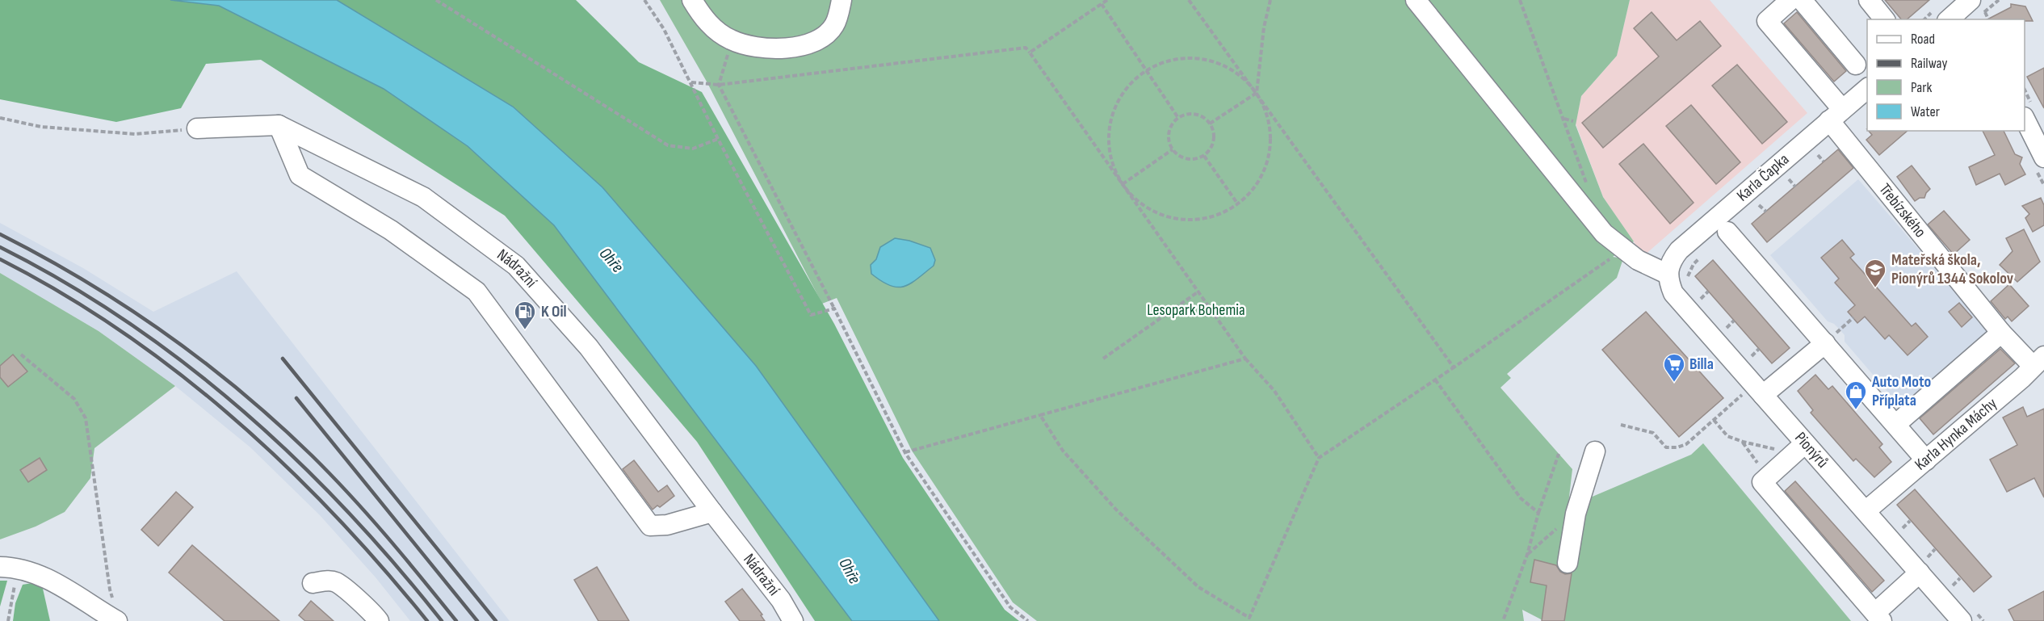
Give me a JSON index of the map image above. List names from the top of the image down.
{
  "streets": {
    "street": [
      "Karla Čapka",
      "Třebízského",
      "Nádražní",
      "Karla Hynka Máchy",
      "Pionýrů"
    ]
  },
  "crossings": [
    ["Karla Čapka", "Třebízského"],
    ["Karla Čapka", "Pionýrů"],
    ["Třebízského", "Karla Hynka Máchy"],
    ["Karla Hynka Máchy", "Pionýrů"]
  ],
  "water": ["Ohře"],
  "parks": ["Lesopark Bohemia"],
  "places": {
    "school or university": ["Mateřská škola, Pionýrů 1344 Sokolov"],
    "fuel station": ["K Oil"],
    "supermarket": ["Billa"],
    "shop": ["Auto Moto Příplata"]
  },
  "legend": [
    "Road",
    "Railway",
    "Park",
    "Water"
  ]
}
